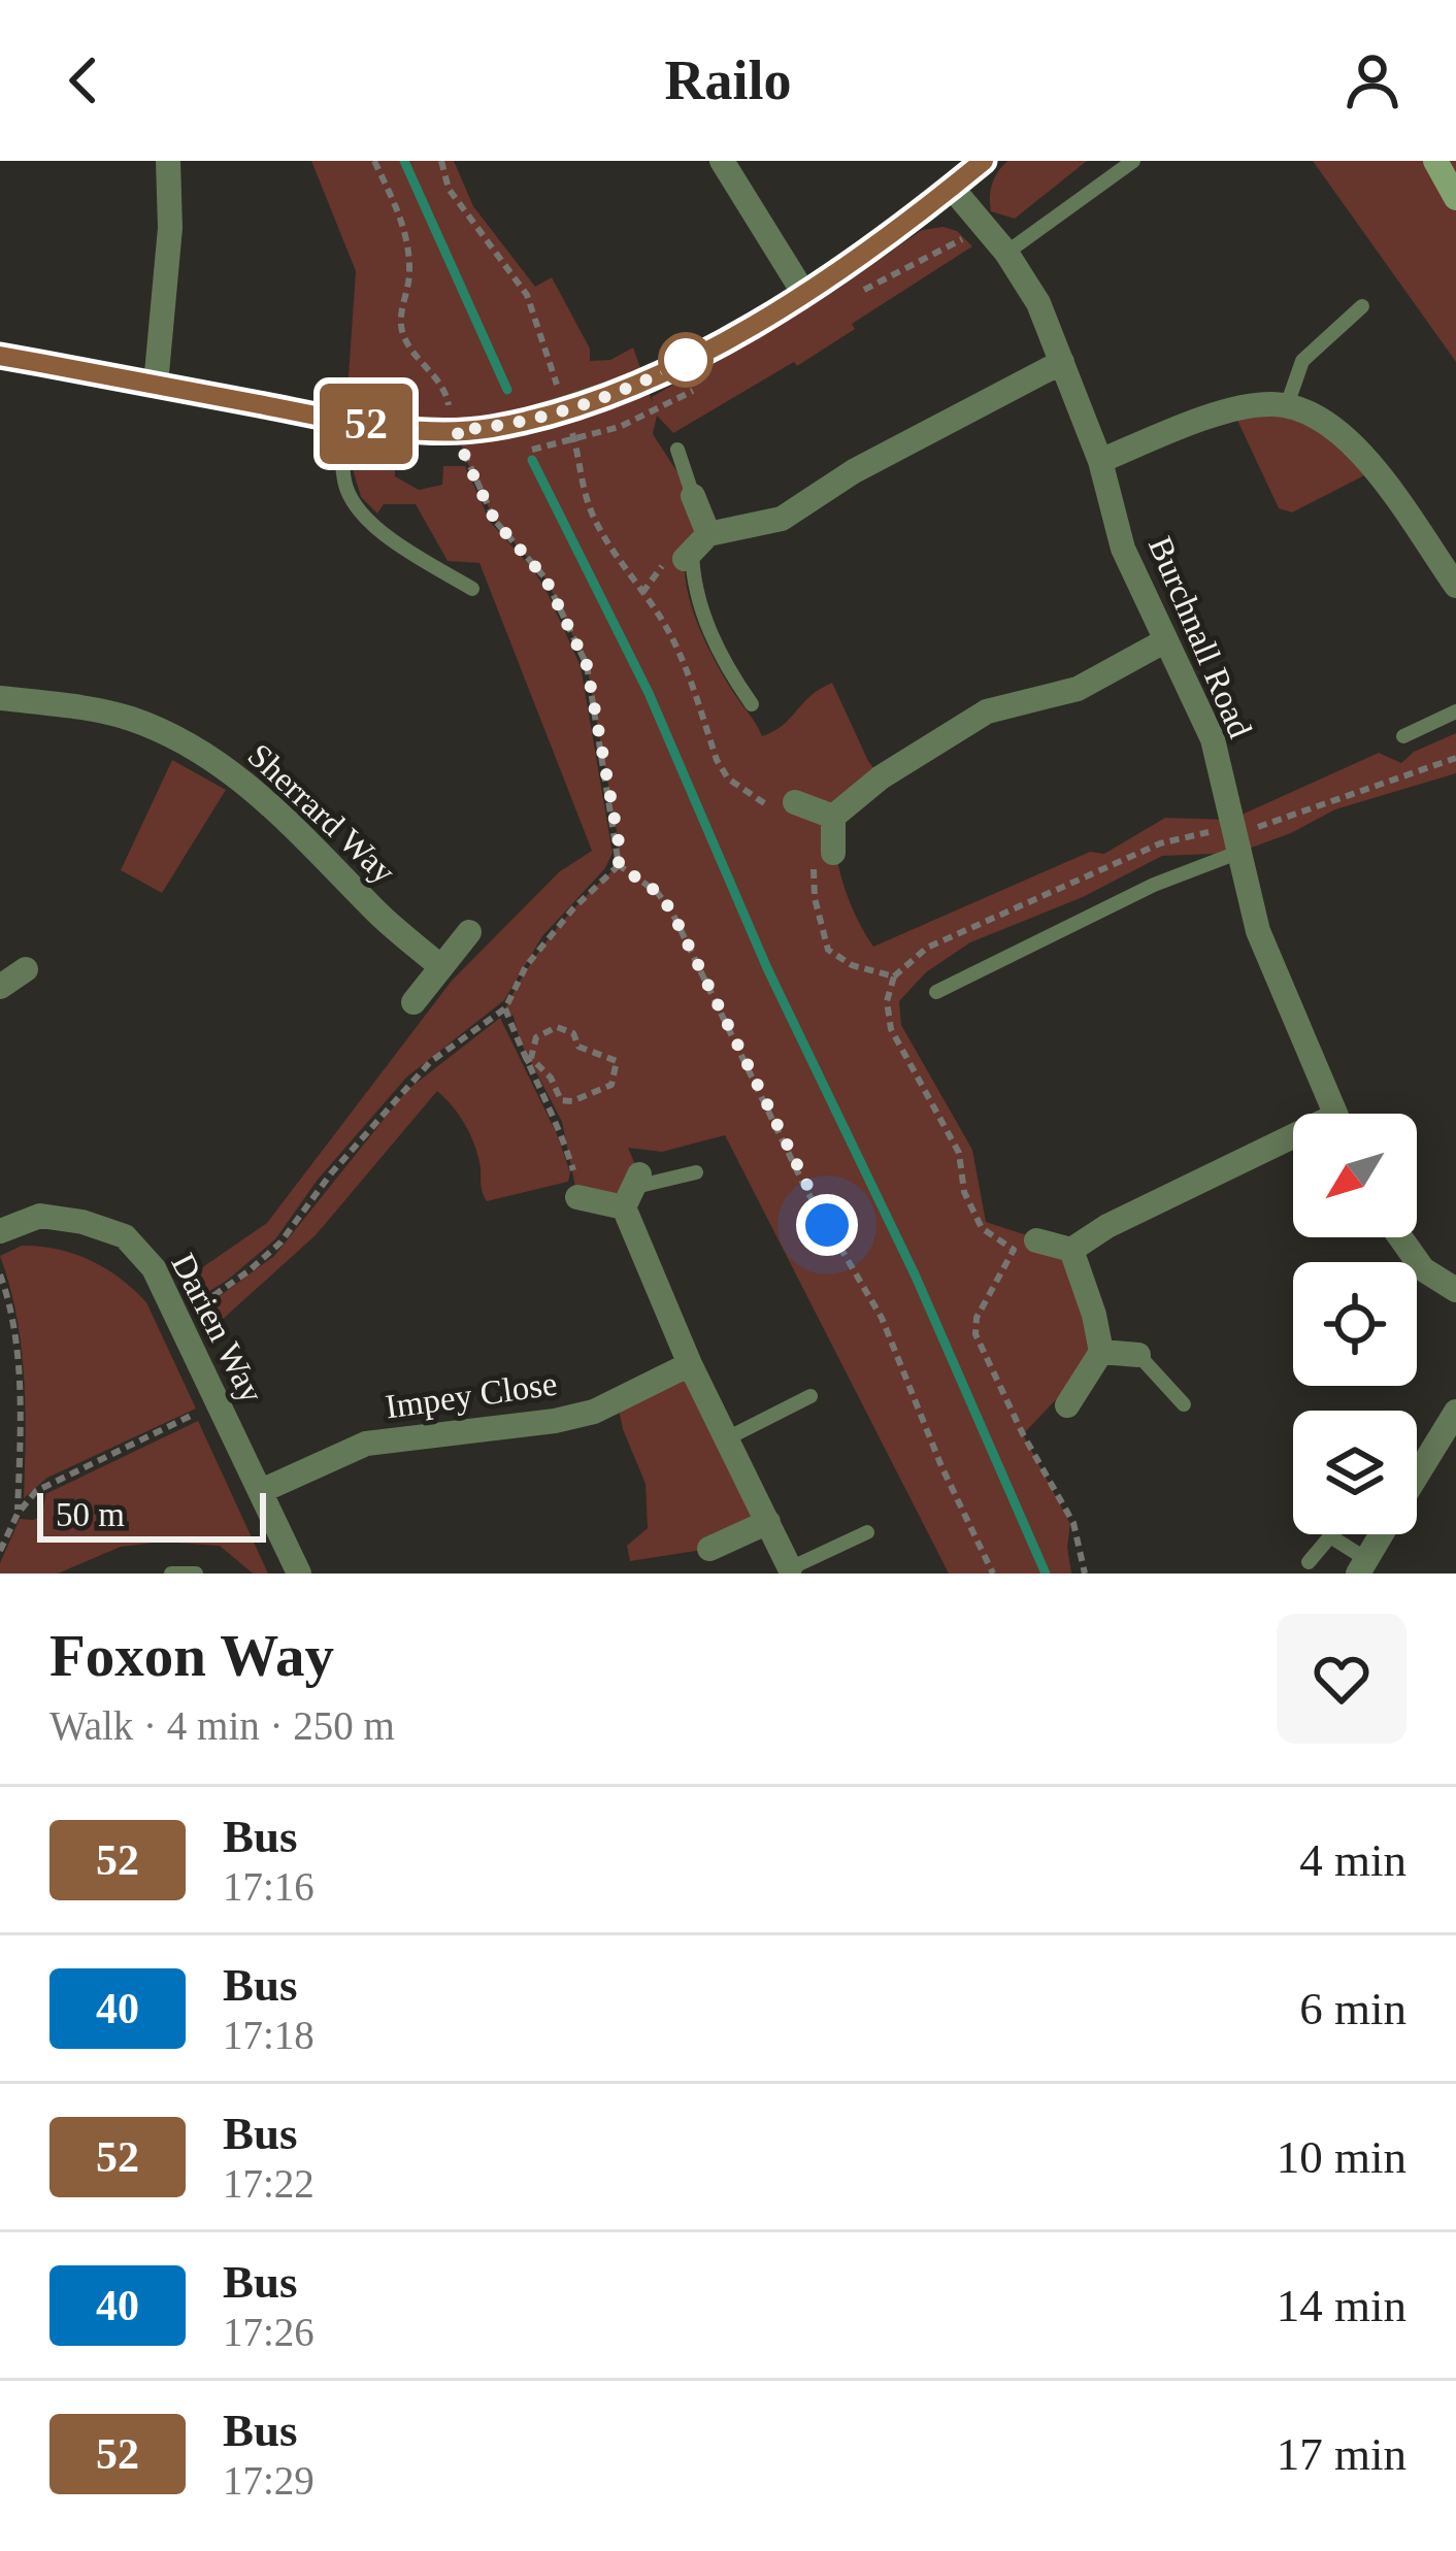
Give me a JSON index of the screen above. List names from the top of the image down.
{
  "streets": {
    "street": [
      "Burchnall Road",
      "Sherrard Way",
      "Darien Way",
      "Impey Close"
    ]
  },
  "crossings": [
    ["Darien Way", "Impey Close"]
  ],
  "lines": ["bus line 52"],
  "scale_bar": "50 m",
  "north": "bottom left",
  "page": {
    "header": "Railo",
    "on_map": "52",
    "scale": "50 m",
    "heading": ["Foxon Way", "Walk · 4 min · 250 m"],
    "list": [
      {
        "mark": "52",
        "name": "Bus",
        "note": "17:16",
        "value": "4 min"
      },
      {
        "mark": "40",
        "name": "Bus",
        "note": "17:18",
        "value": "6 min"
      },
      {
        "mark": "52",
        "name": "Bus",
        "note": "17:22",
        "value": "10 min"
      },
      {
        "mark": "40",
        "name": "Bus",
        "note": "17:26",
        "value": "14 min"
      },
      {
        "mark": "52",
        "name": "Bus",
        "note": "17:29",
        "value": "17 min"
      }
    ]
  }
}
